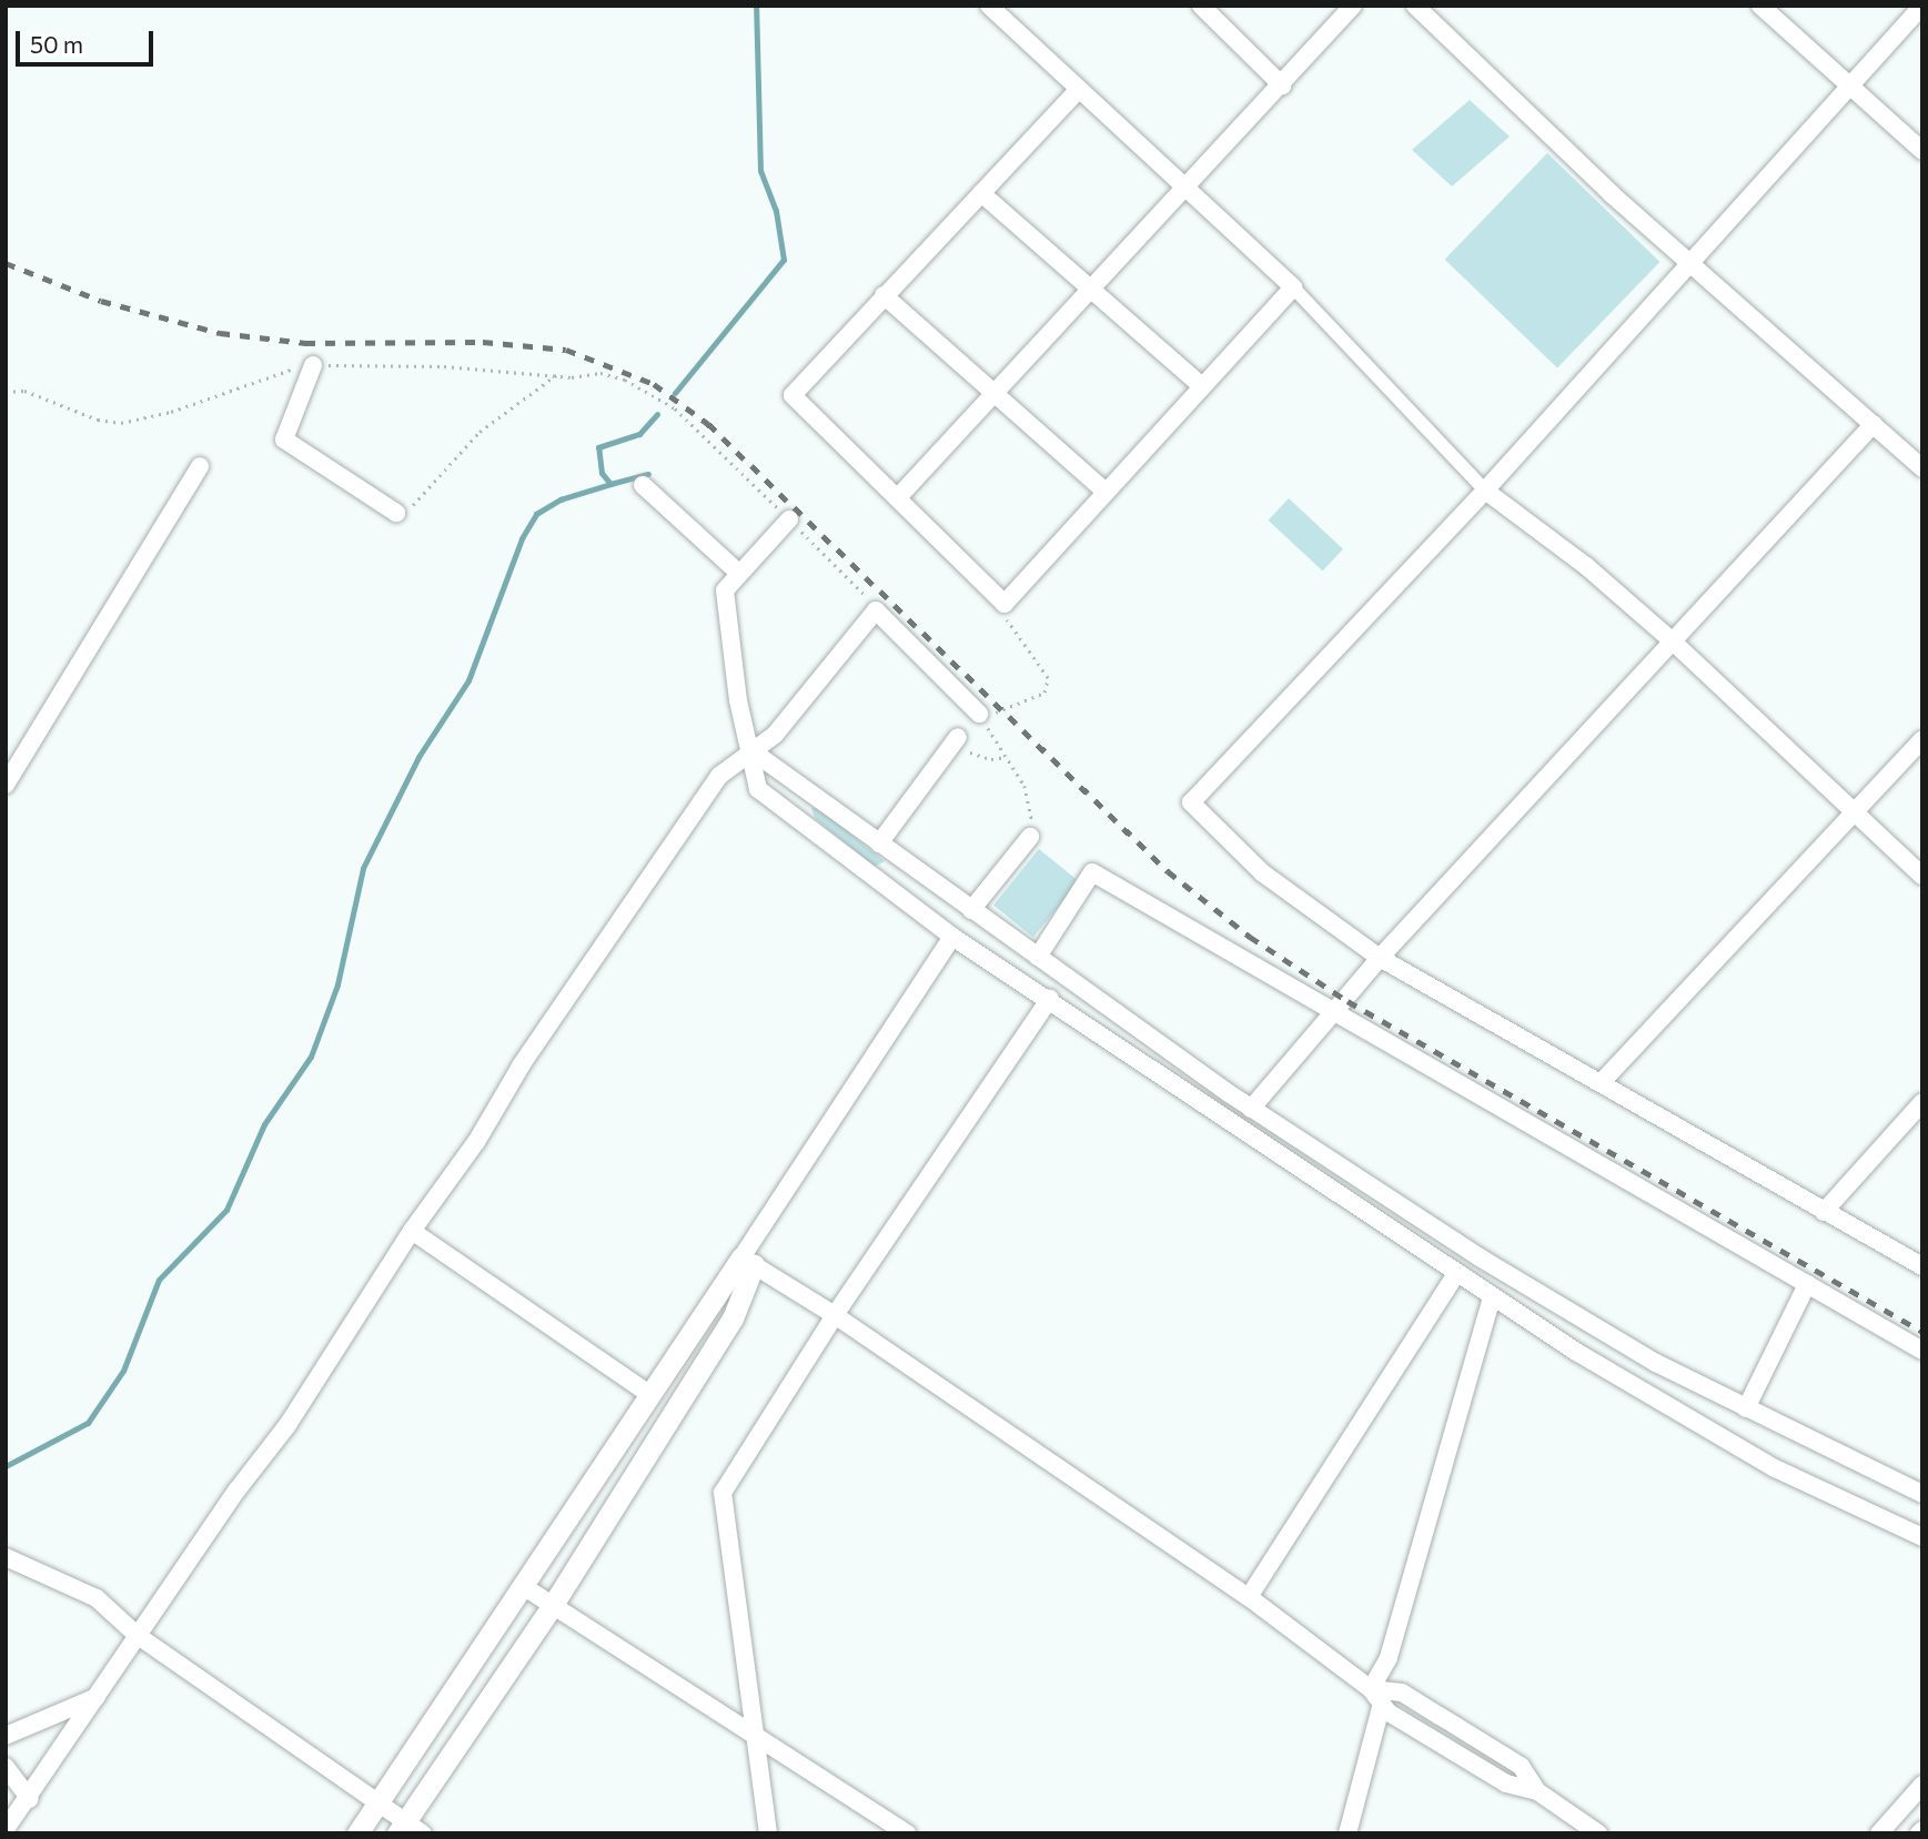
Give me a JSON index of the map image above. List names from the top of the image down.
{
  "scale_bar": "50 m"
}
